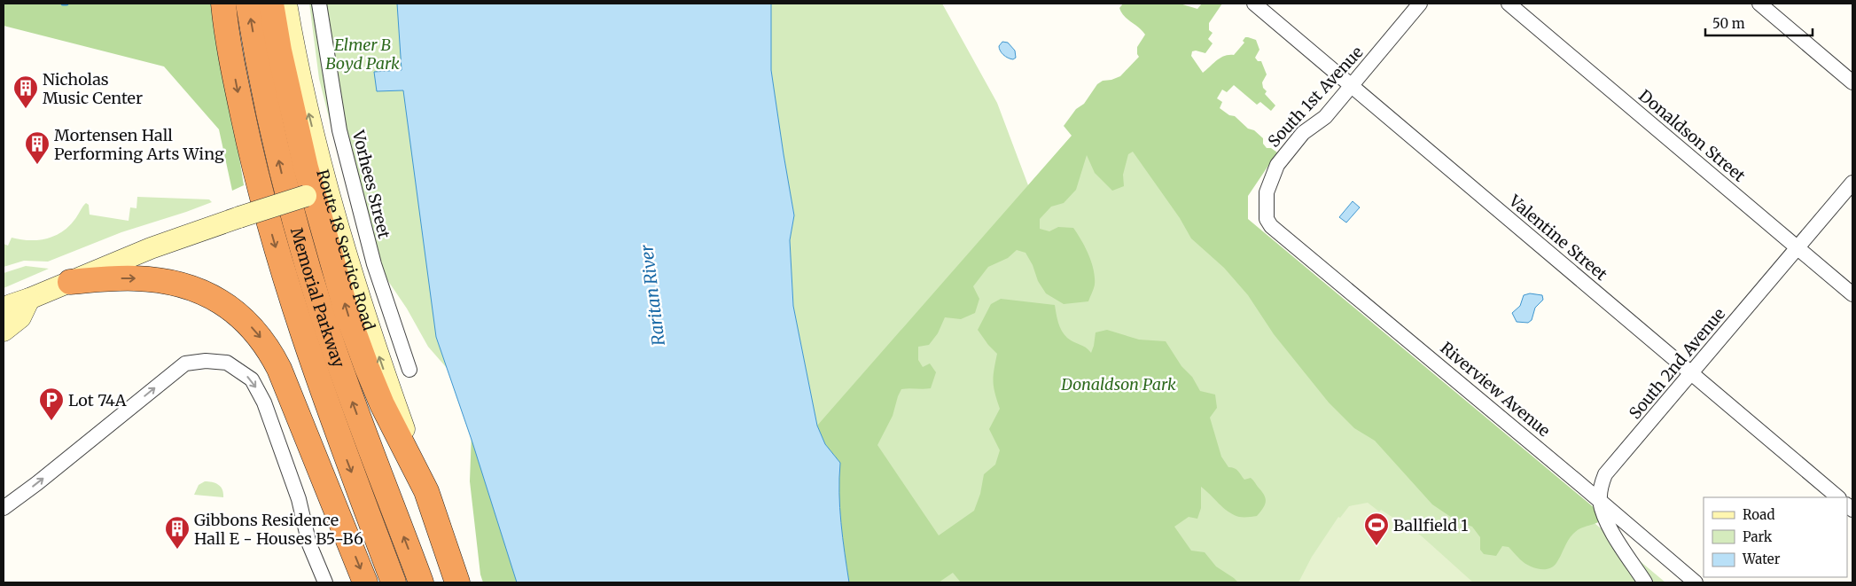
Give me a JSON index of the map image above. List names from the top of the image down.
{
  "streets": {
    "highway": ["Memorial Parkway"],
    "main road": ["Route 18 Service Road"],
    "street": [
      "South 1st Avenue",
      "Donaldson Street",
      "Vorhees Street",
      "Valentine Street",
      "South 2nd Avenue",
      "Riverview Avenue"
    ]
  },
  "crossings": [
    ["South 1st Avenue", "Valentine Street"],
    ["South 1st Avenue", "Riverview Avenue"],
    ["Donaldson Street", "South 2nd Avenue"],
    ["Valentine Street", "South 2nd Avenue"],
    ["South 2nd Avenue", "Riverview Avenue"]
  ],
  "one_way": ["Route 18 Service Road"],
  "water": ["Raritan River"],
  "parks": ["Elmer B Boyd Park", "Donaldson Park"],
  "places": {
    "building": ["Nicholas Music Center", "Mortensen Hall Performing Arts Wing", "Gibbons Residence Hall E - Houses B5-B6"],
    "parking": ["Lot 74A"],
    "sports": ["Ballfield 1"]
  },
  "legend": ["Road", "Park", "Water"],
  "scale_bar": "50 m"
}
